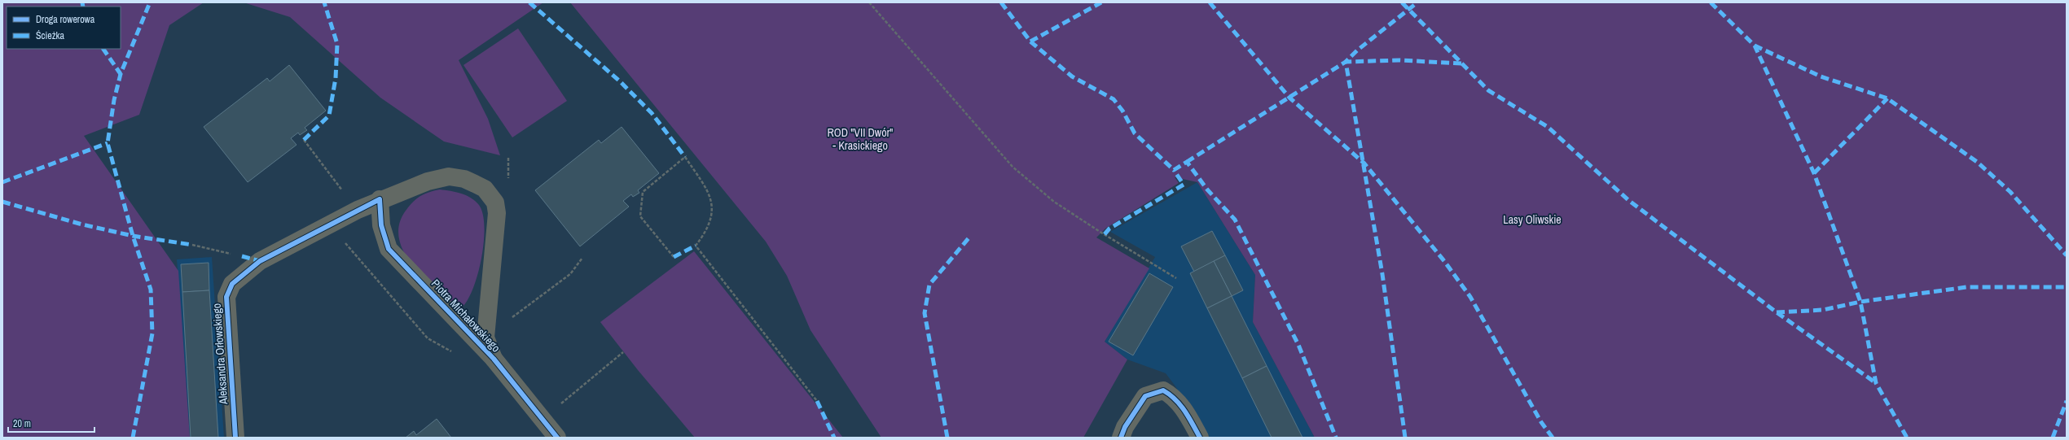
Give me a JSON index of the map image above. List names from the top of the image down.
{
  "streets": {
    "street": ["Piotra Michałowskiego", "Aleksandra Orłowskiego"]
  },
  "crossings": [
    ["Piotra Michałowskiego", "Aleksandra Orłowskiego"]
  ],
  "parks": ["ROD \"VII Dwór\" - Krasickiego", "Lasy Oliwskie"],
  "legend": ["Droga rowerowa", "Ścieżka"],
  "scale_bar": "20 m"
}
